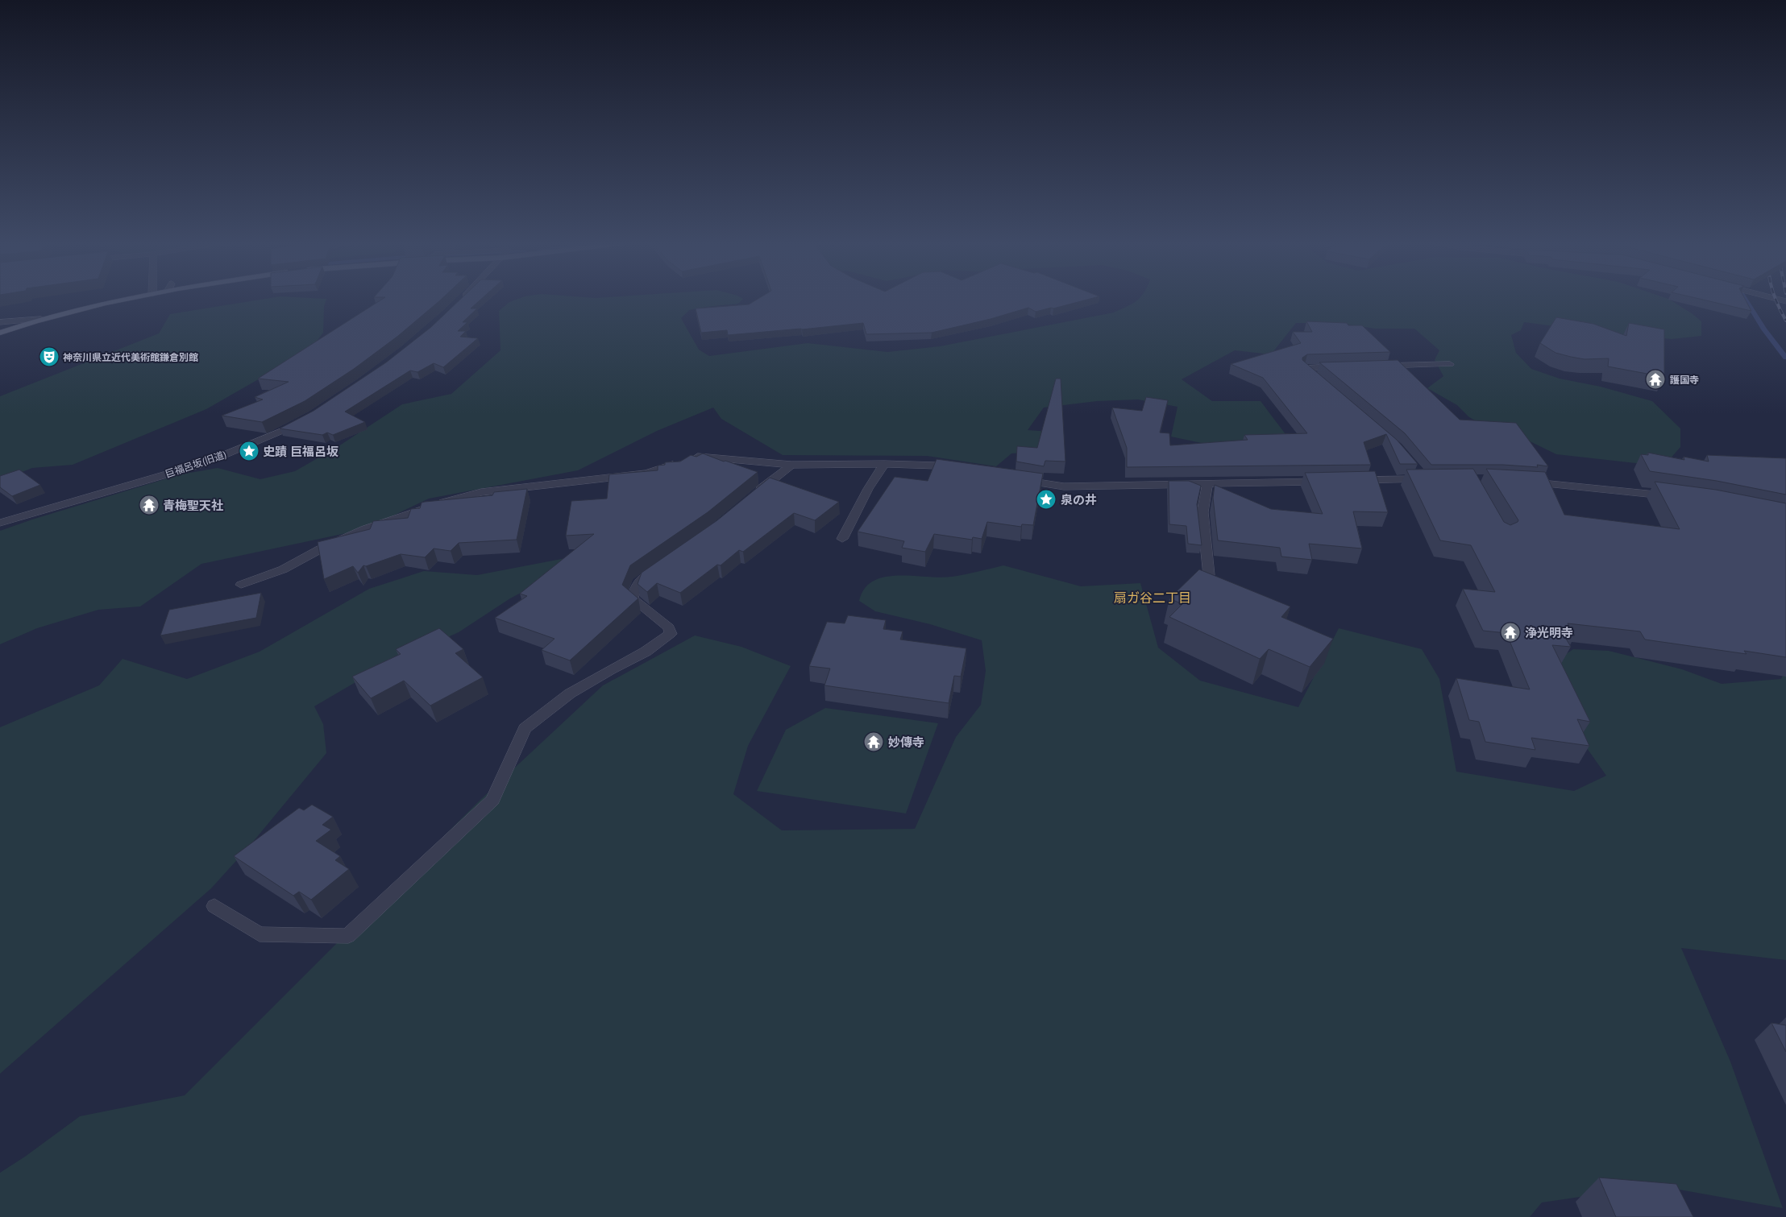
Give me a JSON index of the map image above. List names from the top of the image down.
{
  "streets": {
    "street": ["巨福呂坂(旧道)"]
  },
  "districts": ["扇ガ谷二丁目"],
  "places": {
    "theatre": ["神奈川県立近代美術館鎌倉別館"],
    "temple": [
      "護国寺",
      "青梅聖天社",
      "浄光明寺",
      "妙傳寺"
    ],
    "place": ["史蹟 巨福呂坂", "泉の井"]
  }
}
